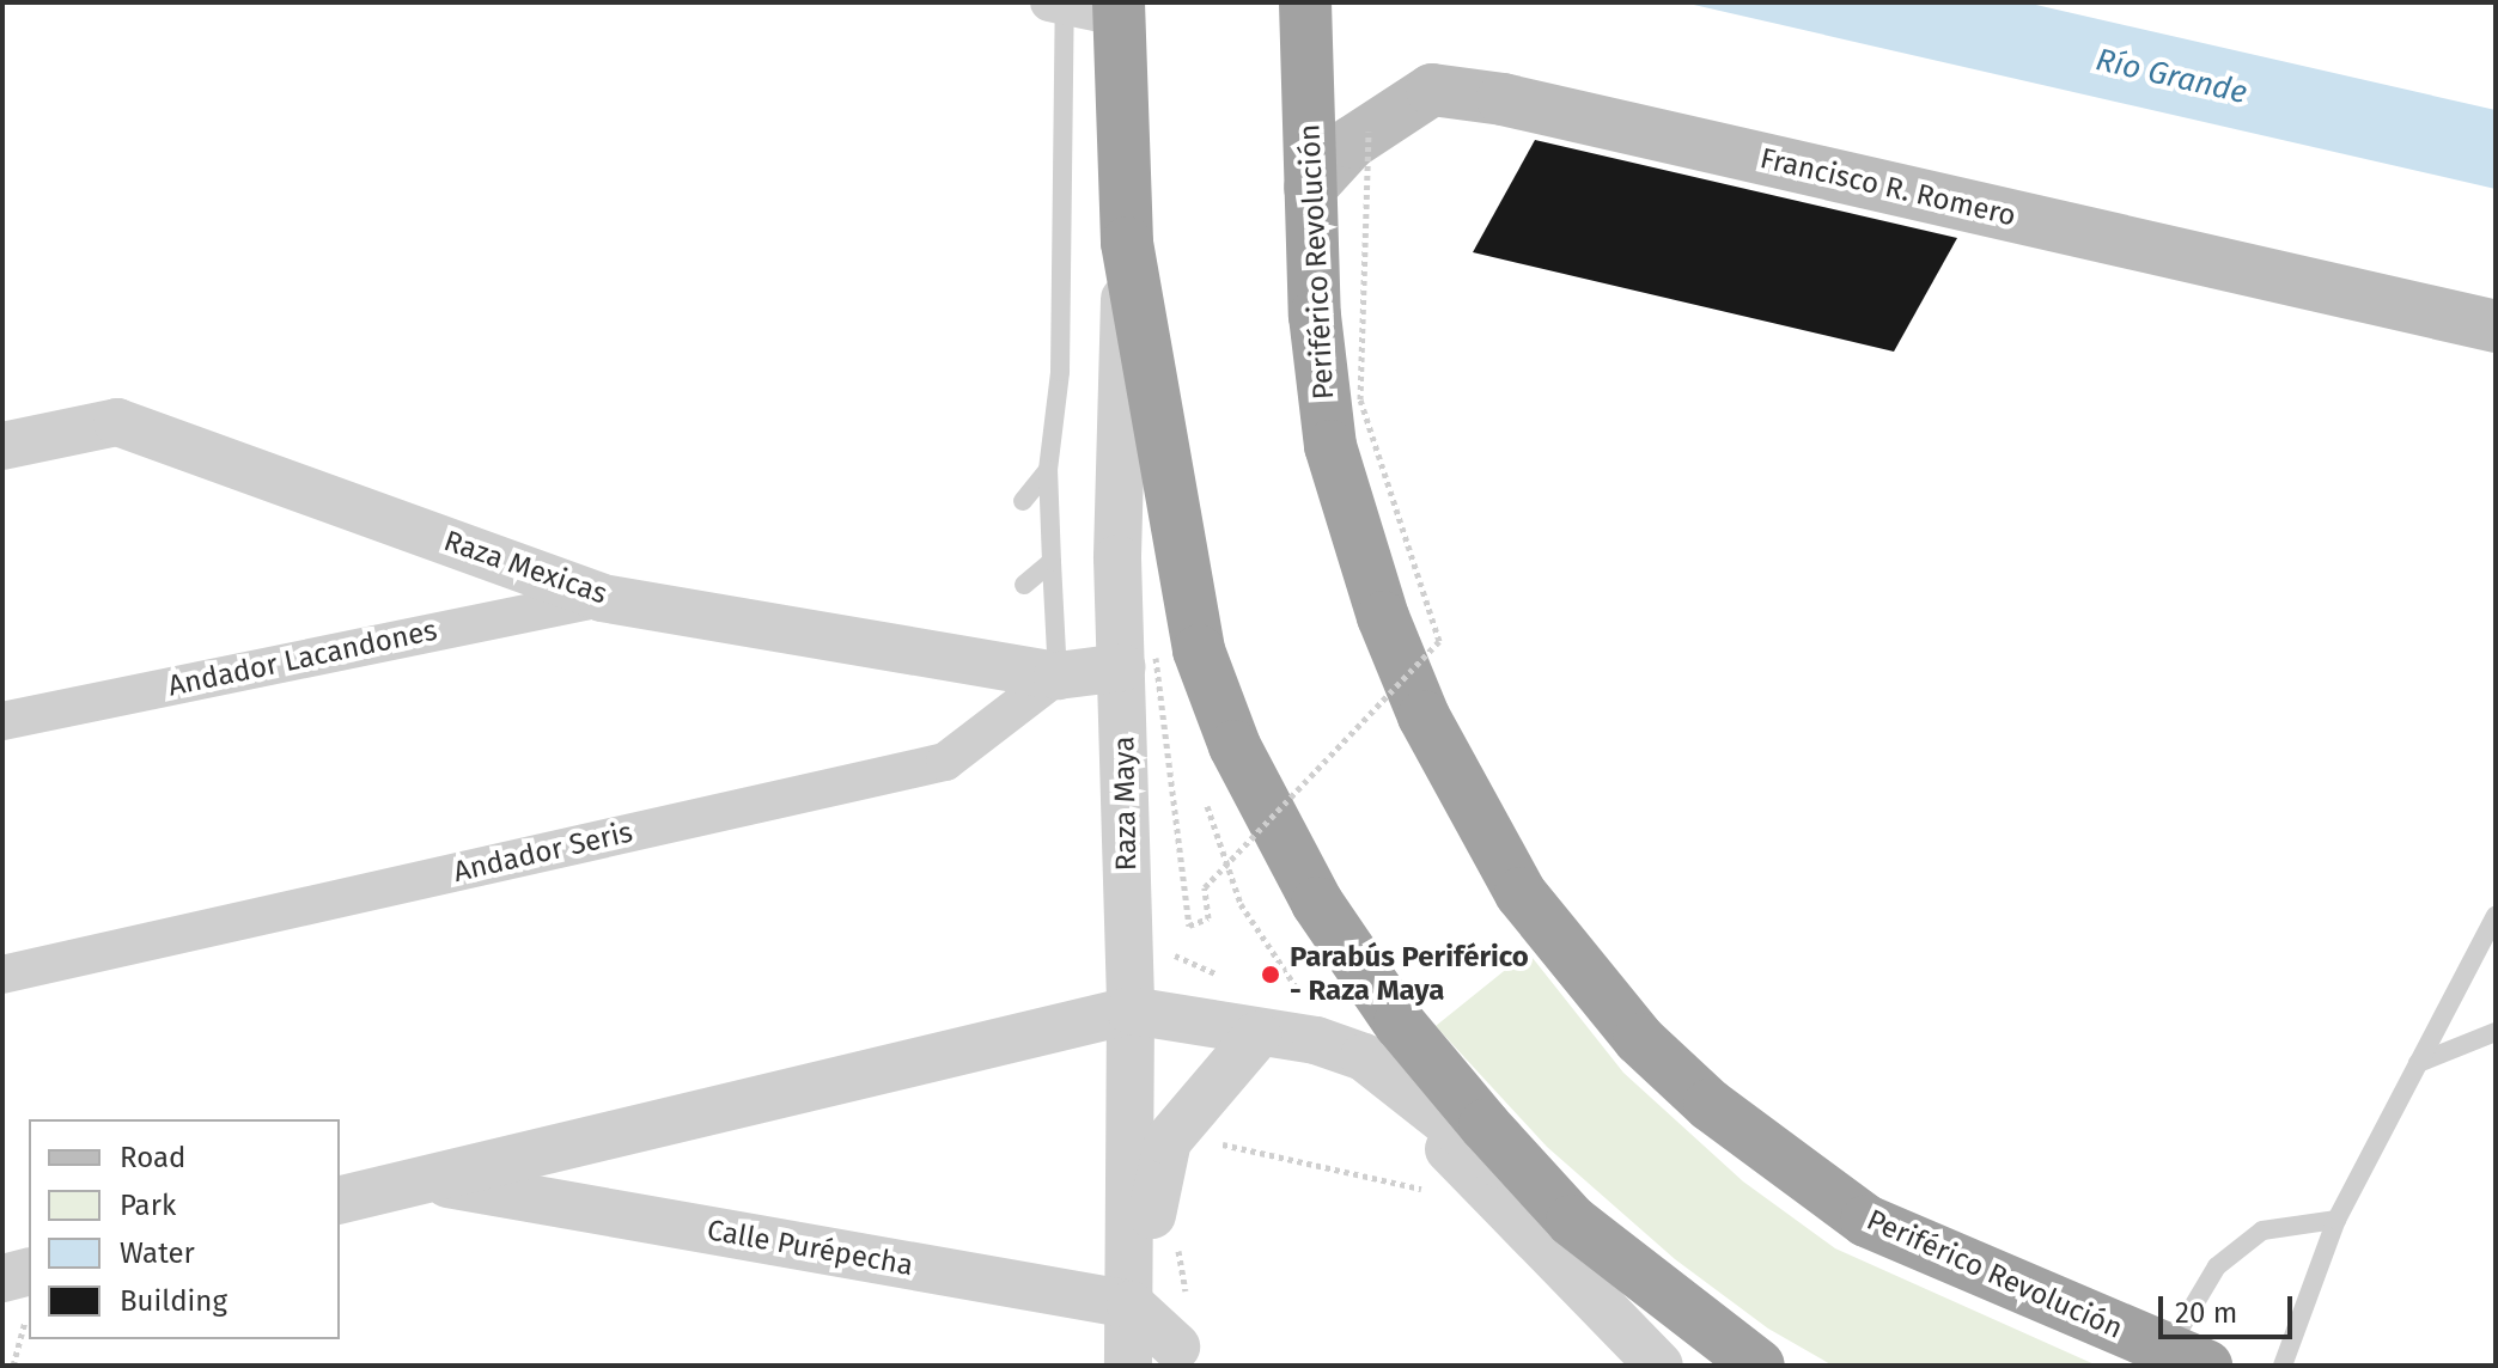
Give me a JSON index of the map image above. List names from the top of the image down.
{
  "streets": {
    "highway": ["Periférico Revolución"],
    "main road": ["Francisco R. Romero"],
    "street": [
      "Raza Mexicas",
      "Andador Lacandones",
      "Raza Maya",
      "Andador Seris",
      "Calle Purépecha"
    ]
  },
  "crossings": [
    ["Francisco R. Romero", "Periférico Revolución"],
    ["Raza Mexicas", "Andador Lacandones"],
    ["Raza Mexicas", "Raza Maya"],
    ["Raza Mexicas", "Andador Seris"],
    ["Raza Maya", "Calle Purépecha"]
  ],
  "water": ["Río Grande"],
  "places": ["Parabús Periférico - Raza Maya"],
  "legend": [
    "Road",
    "Park",
    "Water",
    "Building"
  ],
  "scale_bar": "20 m"
}
